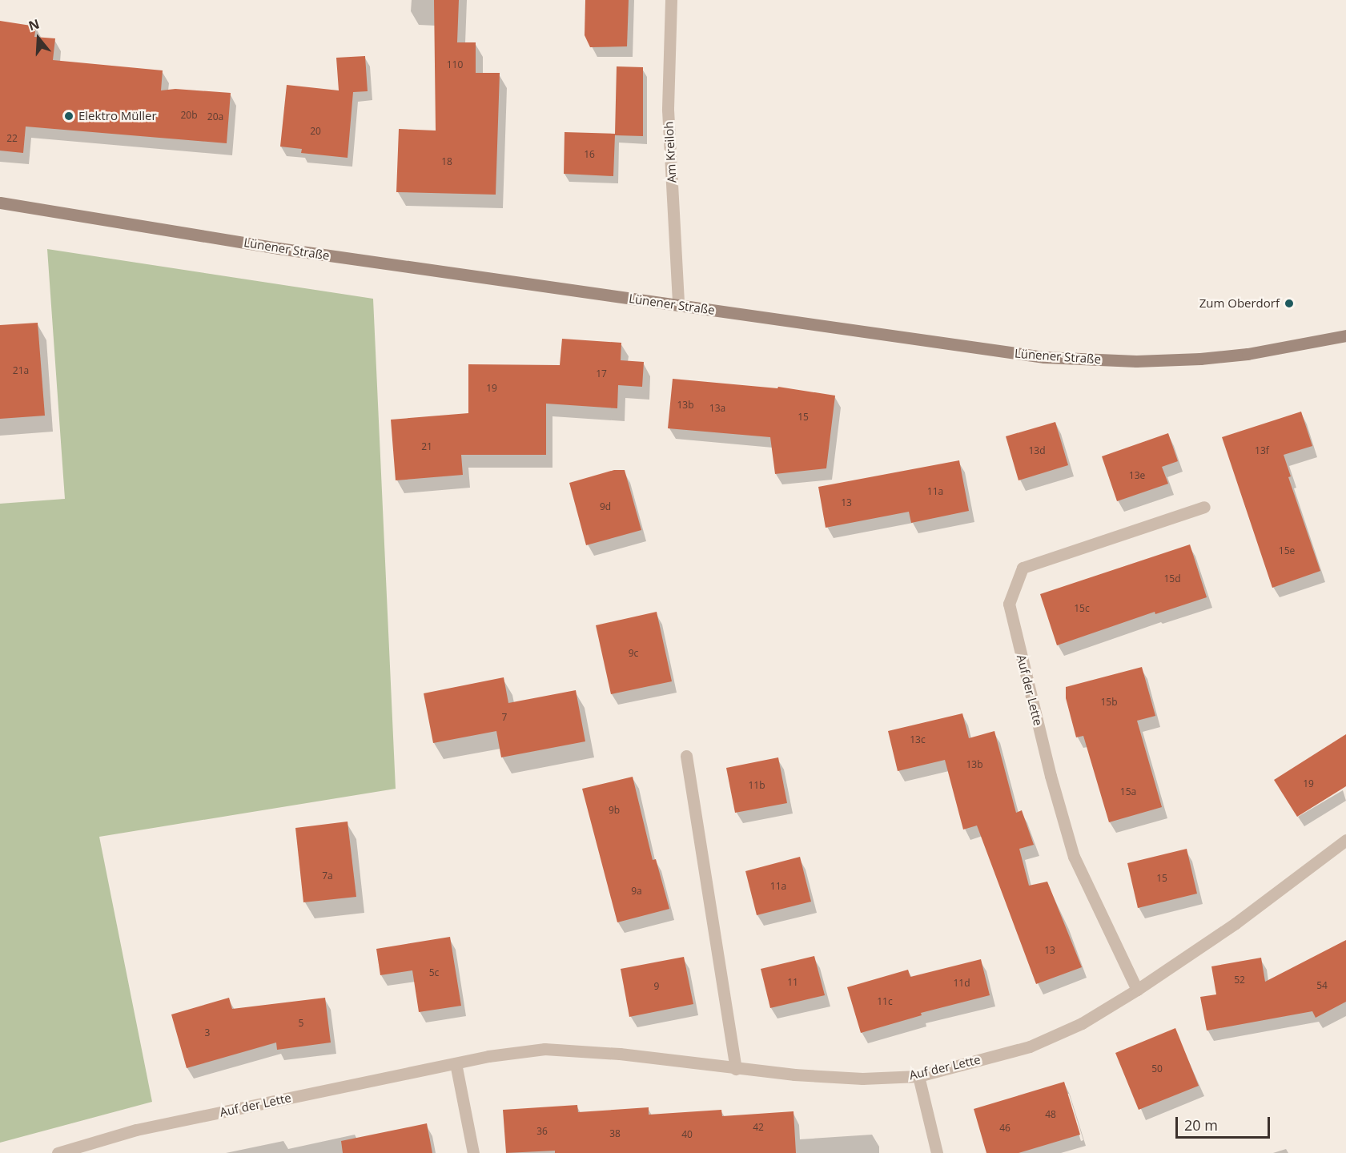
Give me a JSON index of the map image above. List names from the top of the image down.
{
  "streets": {
    "main road": ["Lünener Straße"],
    "street": ["Am Kreiloh", "Auf der Lette"]
  },
  "crossings": [
    ["Am Kreiloh", "Lünener Straße"]
  ],
  "places": ["Elektro Müller", "Zum Oberdorf"],
  "house_numbers": [
    "110",
    "20b",
    "20a",
    "20",
    "22",
    "16",
    "18",
    "21a",
    "17",
    "19",
    "13b",
    "13a",
    "15",
    "21",
    "13d",
    "13f",
    "13e",
    "11a",
    "13",
    "9d",
    "15e",
    "15d",
    "15c",
    "9c",
    "15b",
    "7",
    "13c",
    "13b",
    "19",
    "11b",
    "15a",
    "9b",
    "7a",
    "15",
    "11a",
    "9a",
    "13",
    "5c",
    "52",
    "11",
    "11d",
    "54",
    "9",
    "11c",
    "5",
    "3",
    "50",
    "48",
    "42",
    "46",
    "36",
    "38",
    "40"
  ],
  "scale_bar": "20 m",
  "north": "top"
}
